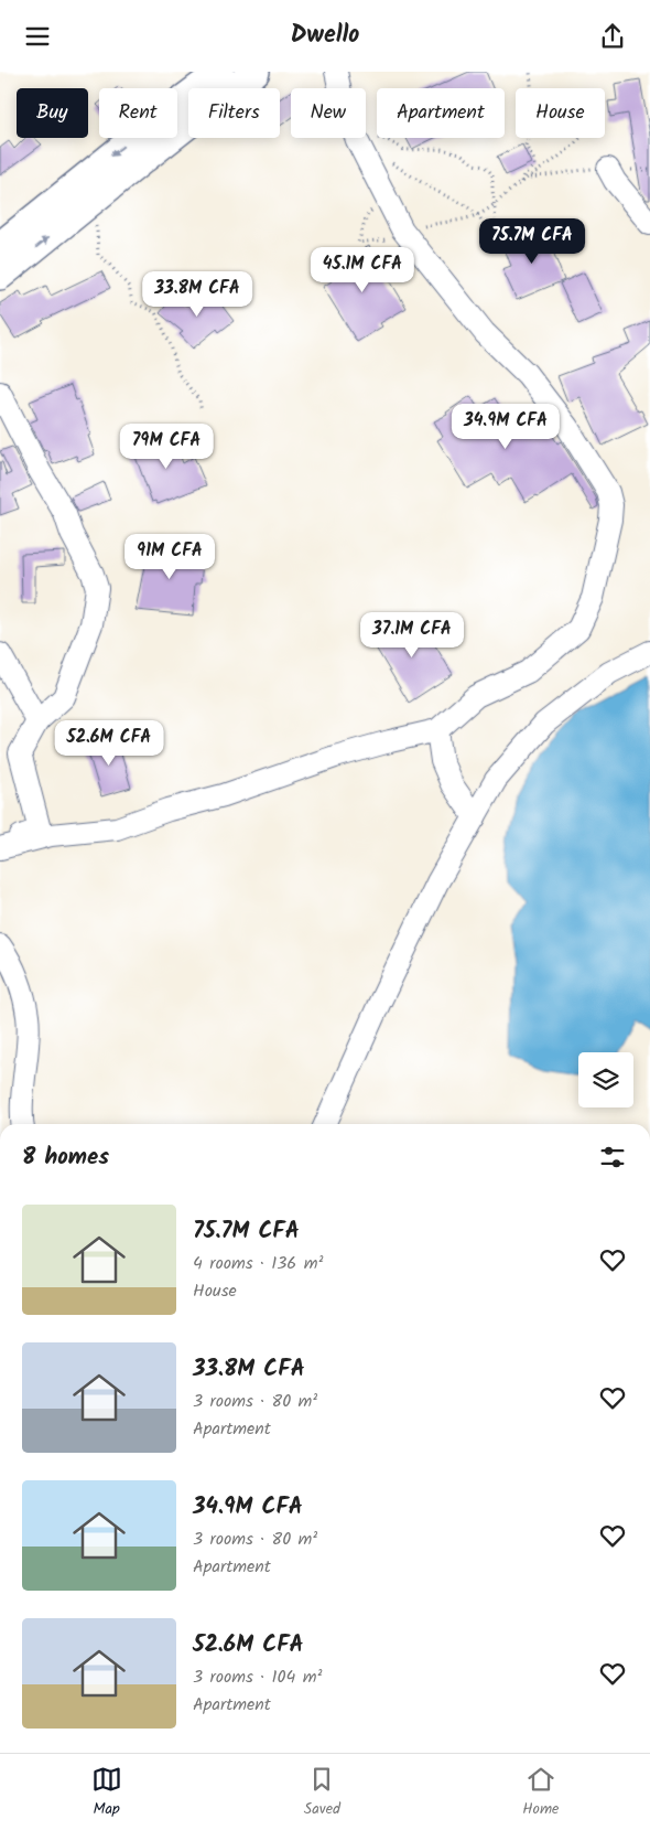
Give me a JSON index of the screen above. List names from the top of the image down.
{
  "page": {
    "header": "Dwello",
    "chip": [
      "Buy",
      "Rent",
      "Filters",
      "New",
      "Apartment",
      "House"
    ],
    "price": [
      "75.7M CFA",
      "45.1M CFA",
      "33.8M CFA",
      "34.9M CFA",
      "79M CFA",
      "91M CFA",
      "37.1M CFA",
      "52.6M CFA"
    ],
    "heading": "8 homes",
    "list": [
      {
        "name": "75.7M CFA",
        "note": "4 rooms · 136 m² · House"
      },
      {
        "name": "33.8M CFA",
        "note": "3 rooms · 80 m² · Apartment"
      },
      {
        "name": "34.9M CFA",
        "note": "3 rooms · 80 m² · Apartment"
      },
      {
        "name": "52.6M CFA",
        "note": "3 rooms · 104 m² · Apartment"
      }
    ],
    "tabs": ["Map", "Saved", "Home"]
  }
}
